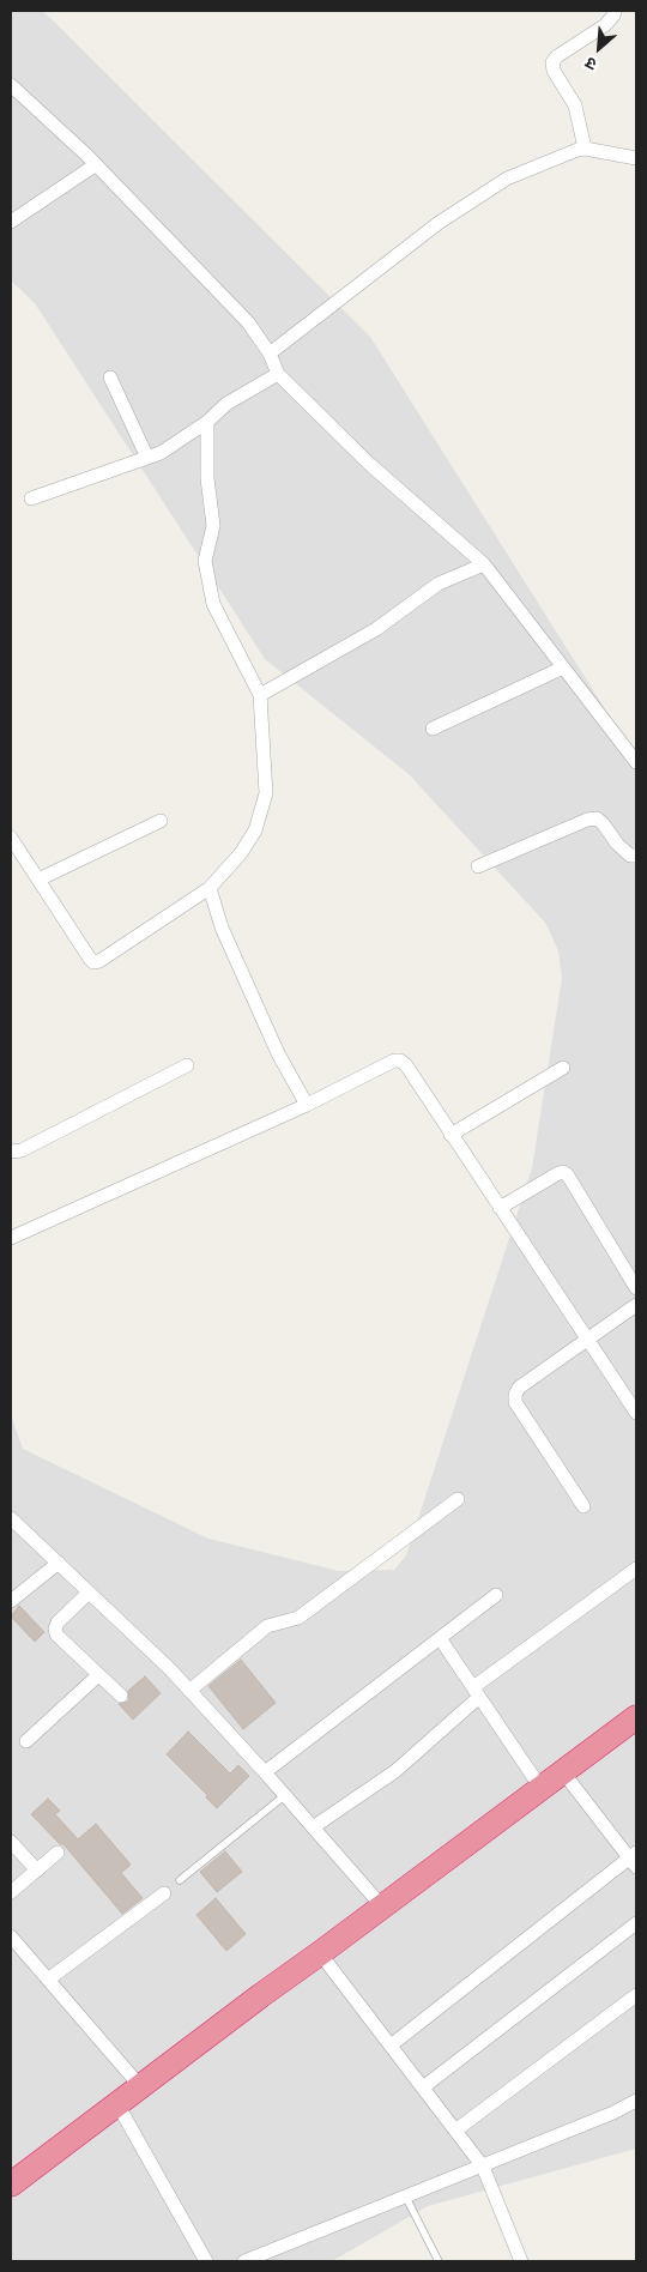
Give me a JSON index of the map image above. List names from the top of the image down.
{
  "north": "bottom left"
}
